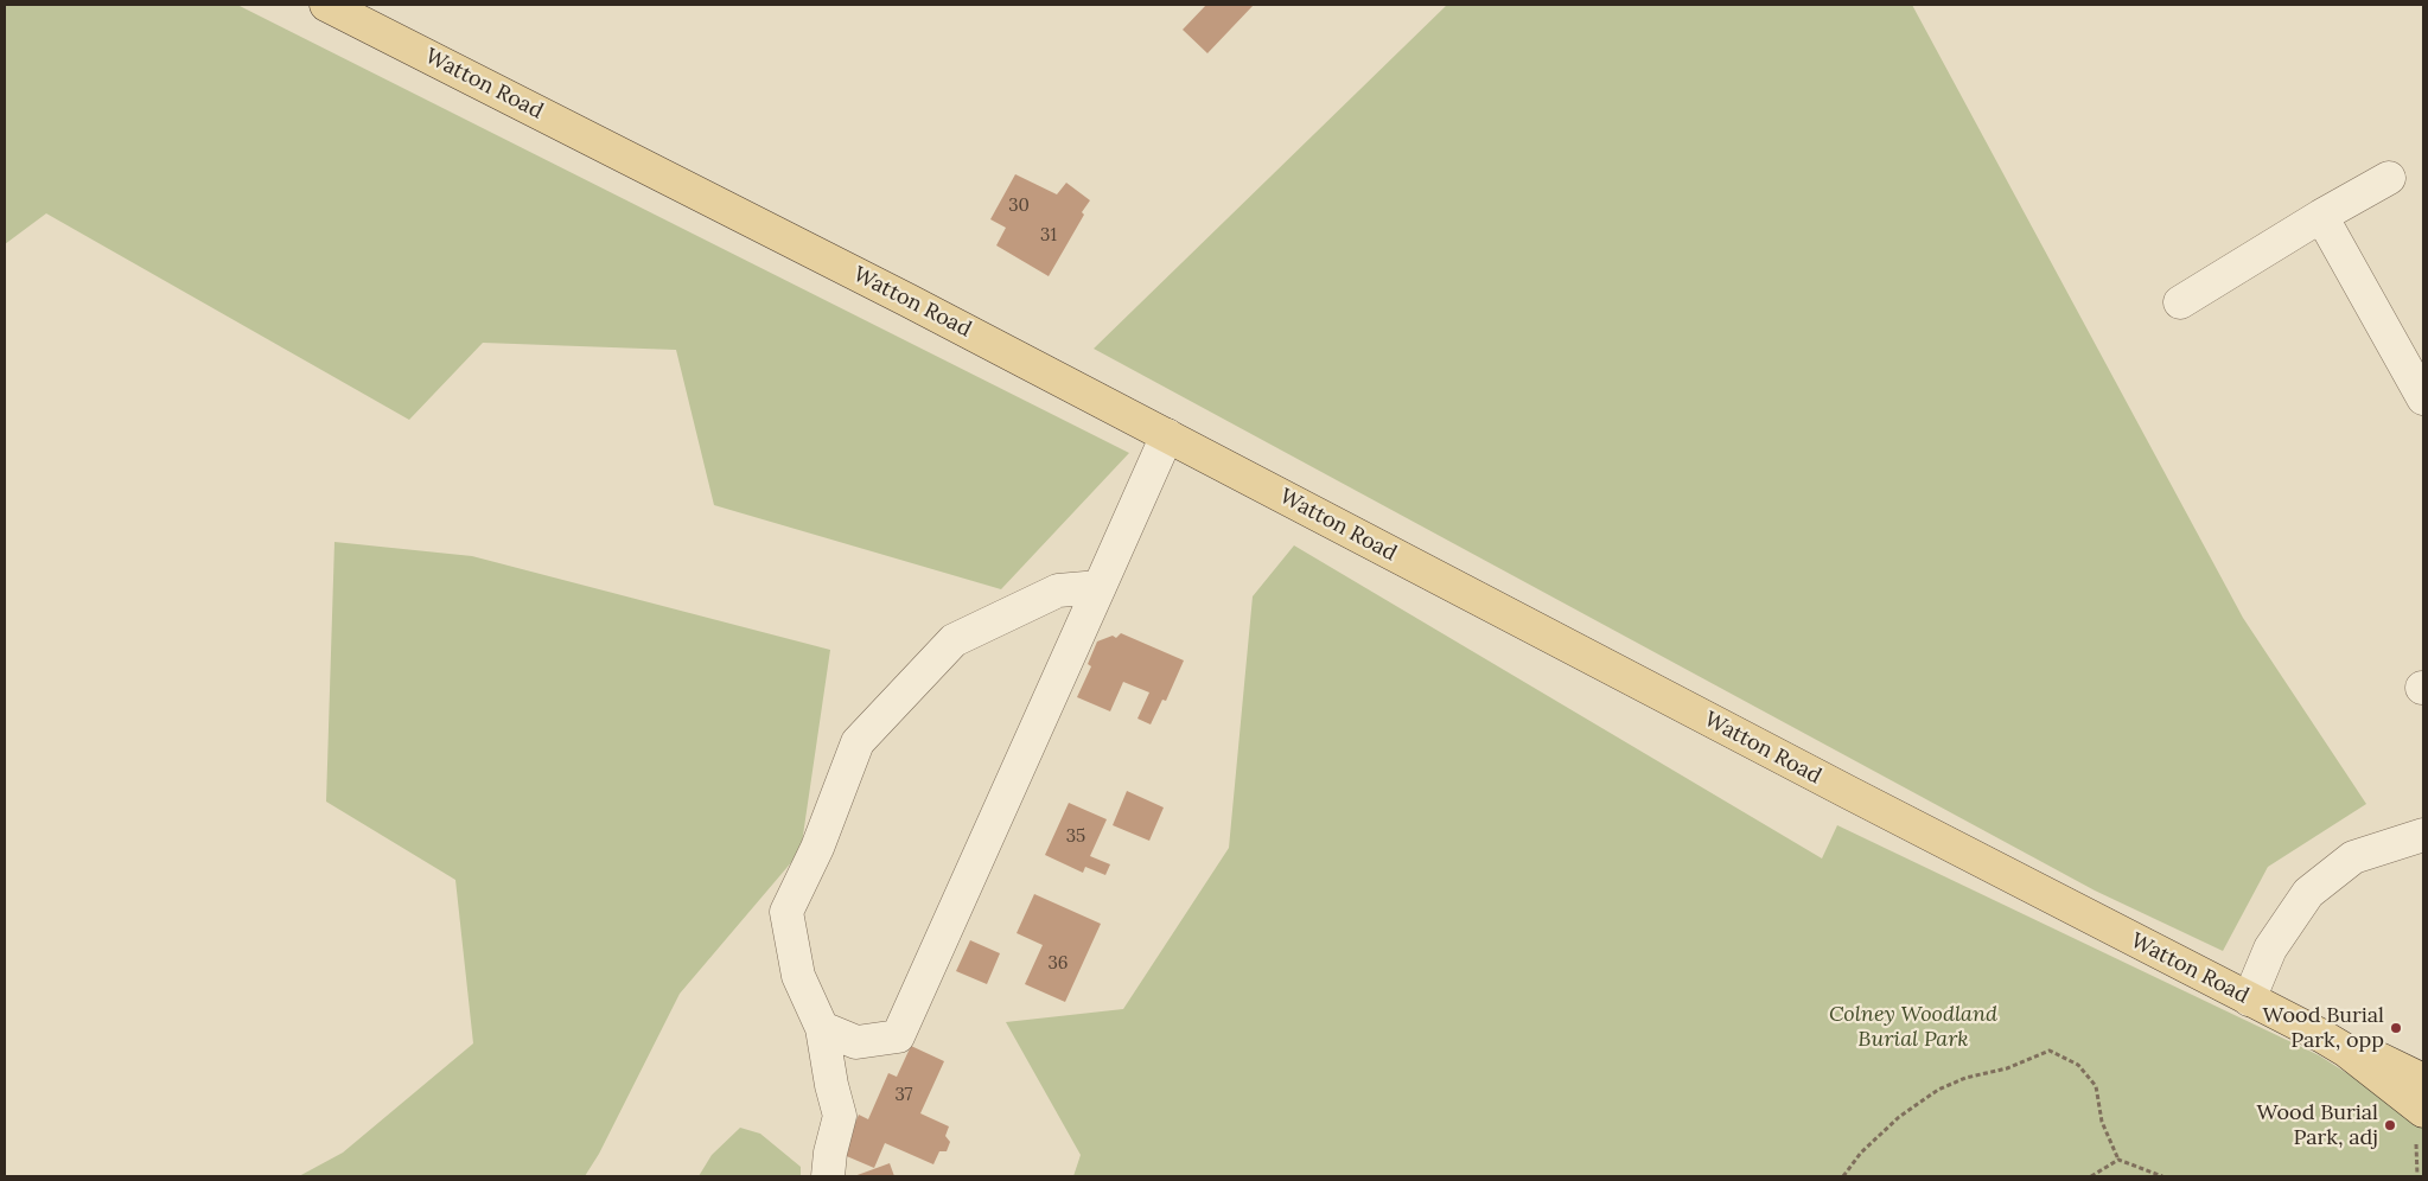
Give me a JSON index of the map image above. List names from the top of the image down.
{
  "streets": {
    "main road": ["Watton Road"]
  },
  "parks": ["Colney Woodland Burial Park"],
  "places": ["Wood Burial Park, opp", "Wood Burial Park, adj"],
  "house_numbers": [
    "30",
    "31",
    "35",
    "36",
    "37"
  ]
}
